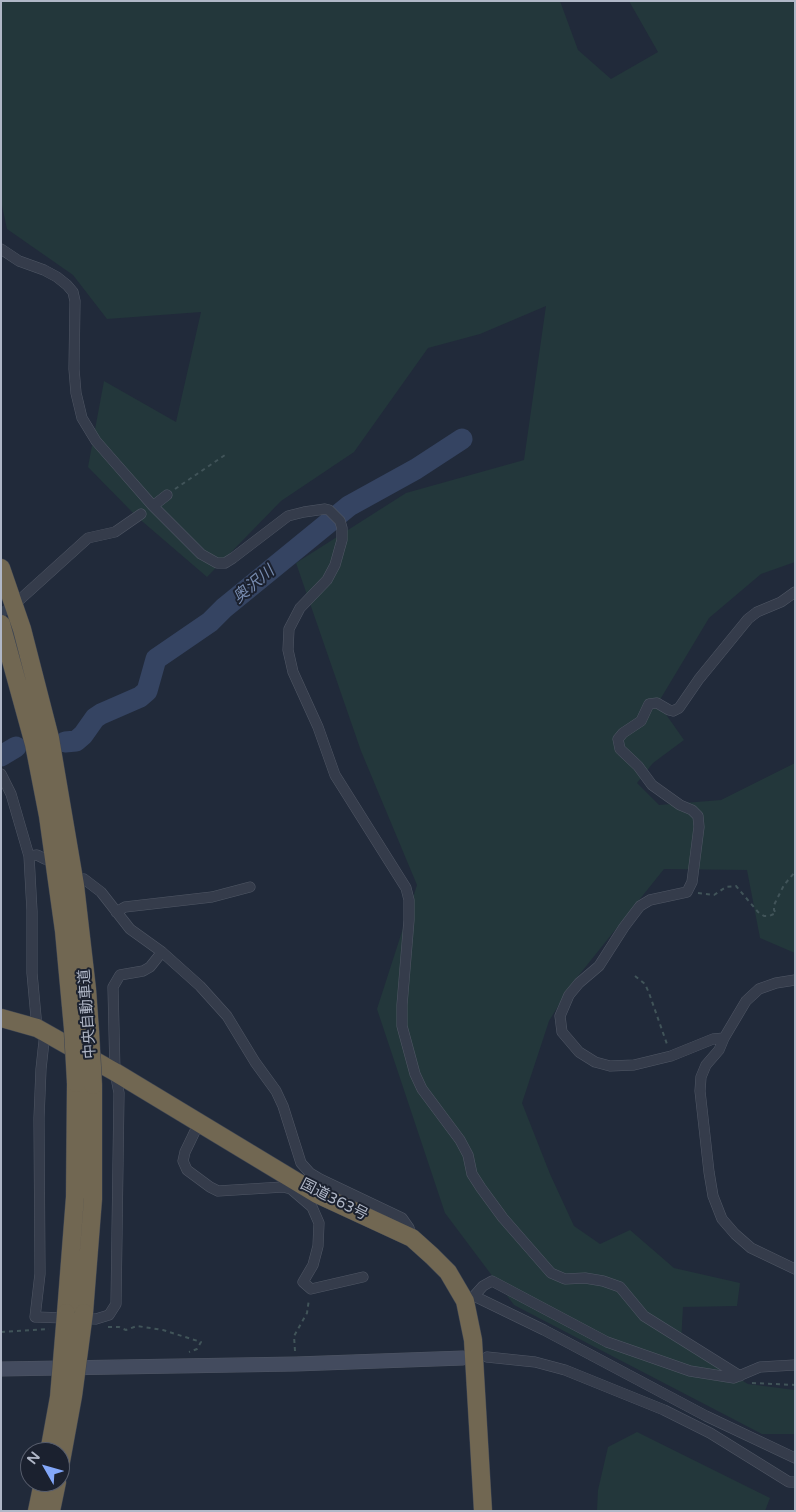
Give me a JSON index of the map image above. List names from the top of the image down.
{
  "streets": {
    "highway": ["中央自動車道", "国道363号"]
  },
  "water": ["奥沢川"],
  "north": "top left"
}
